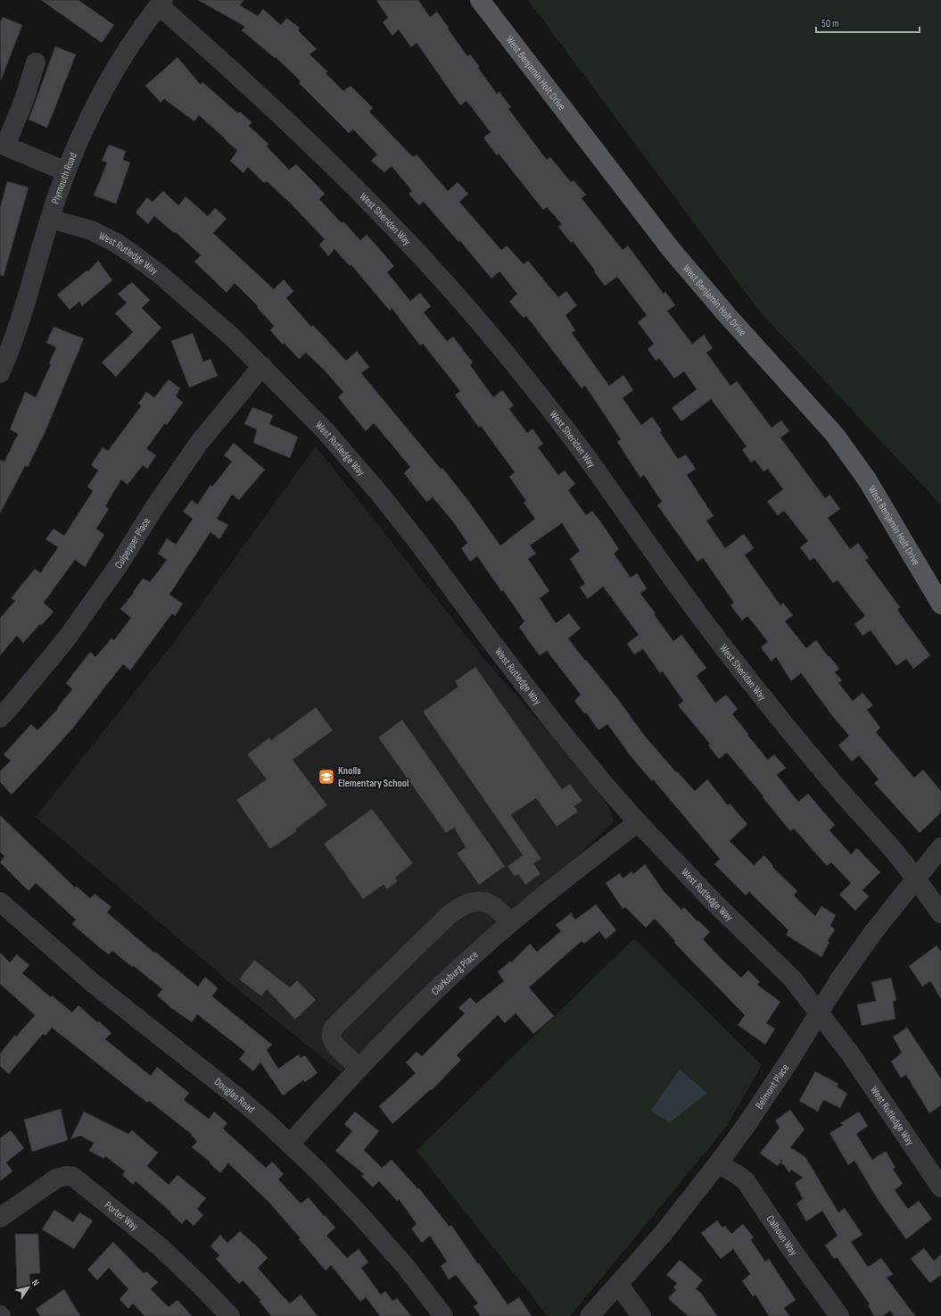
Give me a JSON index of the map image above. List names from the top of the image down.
{
  "streets": {
    "main road": ["West Benjamin Holt Drive"],
    "street": [
      "Plymouth Road",
      "West Sheridan Way",
      "West Rutledge Way",
      "Culpepper Place",
      "Clarksburg Place",
      "Belmont Place",
      "Douglas Road",
      "Porter Way",
      "Calhoun Way"
    ]
  },
  "crossings": [
    ["Plymouth Road", "West Sheridan Way"],
    ["Plymouth Road", "West Rutledge Way"],
    ["West Sheridan Way", "Belmont Place"],
    ["West Rutledge Way", "Culpepper Place"],
    ["West Rutledge Way", "Clarksburg Place"],
    ["West Rutledge Way", "Belmont Place"],
    ["Clarksburg Place", "Douglas Road"],
    ["Belmont Place", "Calhoun Way"]
  ],
  "places": {
    "school or university": ["Knolls Elementary School"]
  },
  "scale_bar": "50 m",
  "north": "top right"
}
